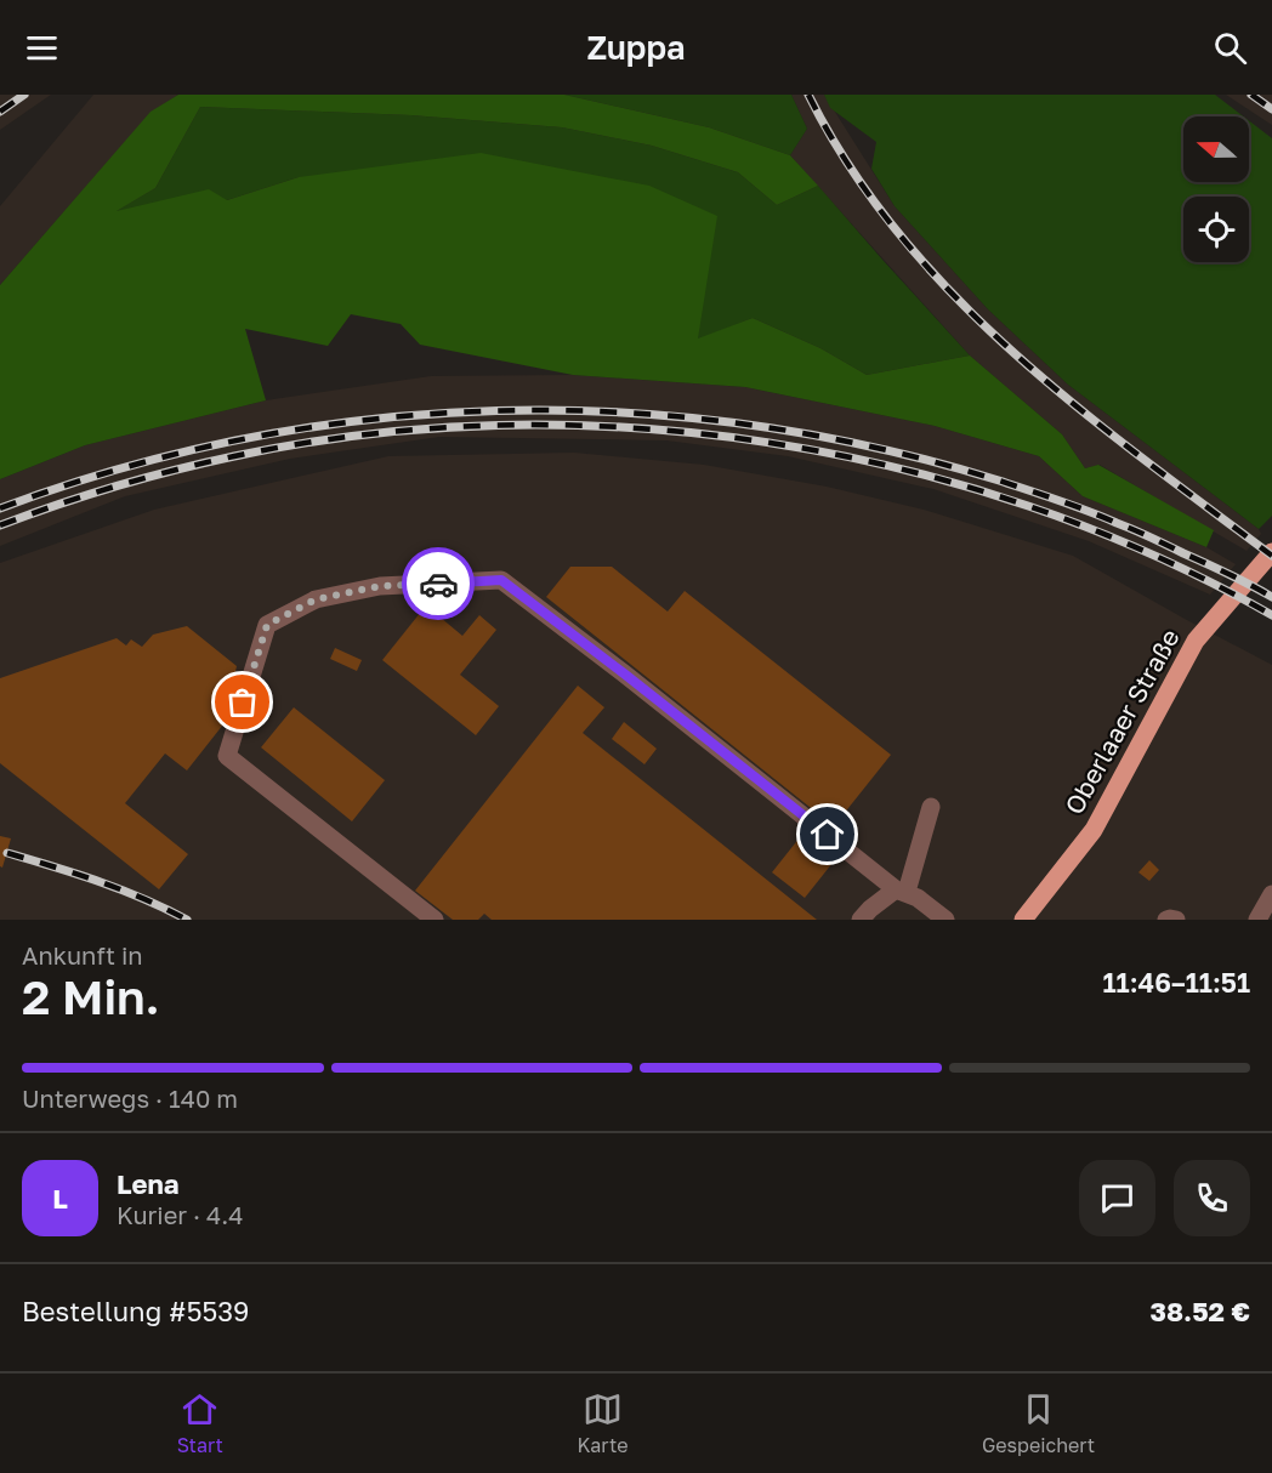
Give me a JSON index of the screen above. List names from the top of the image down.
{
  "streets": {
    "main road": ["Oberlaaer Straße"]
  },
  "north": "left",
  "page": {
    "header": "Zuppa",
    "heading": ["2 Min.", "Ankunft in", "11:46–11:51"],
    "panel": [
      "Lena",
      "Kurier · 4.4",
      "Bestellung #5539",
      "38.52 €"
    ],
    "bar": "Unterwegs · 140 m",
    "round": "L",
    "tabs": ["Start", "Karte", "Gespeichert"]
  }
}
